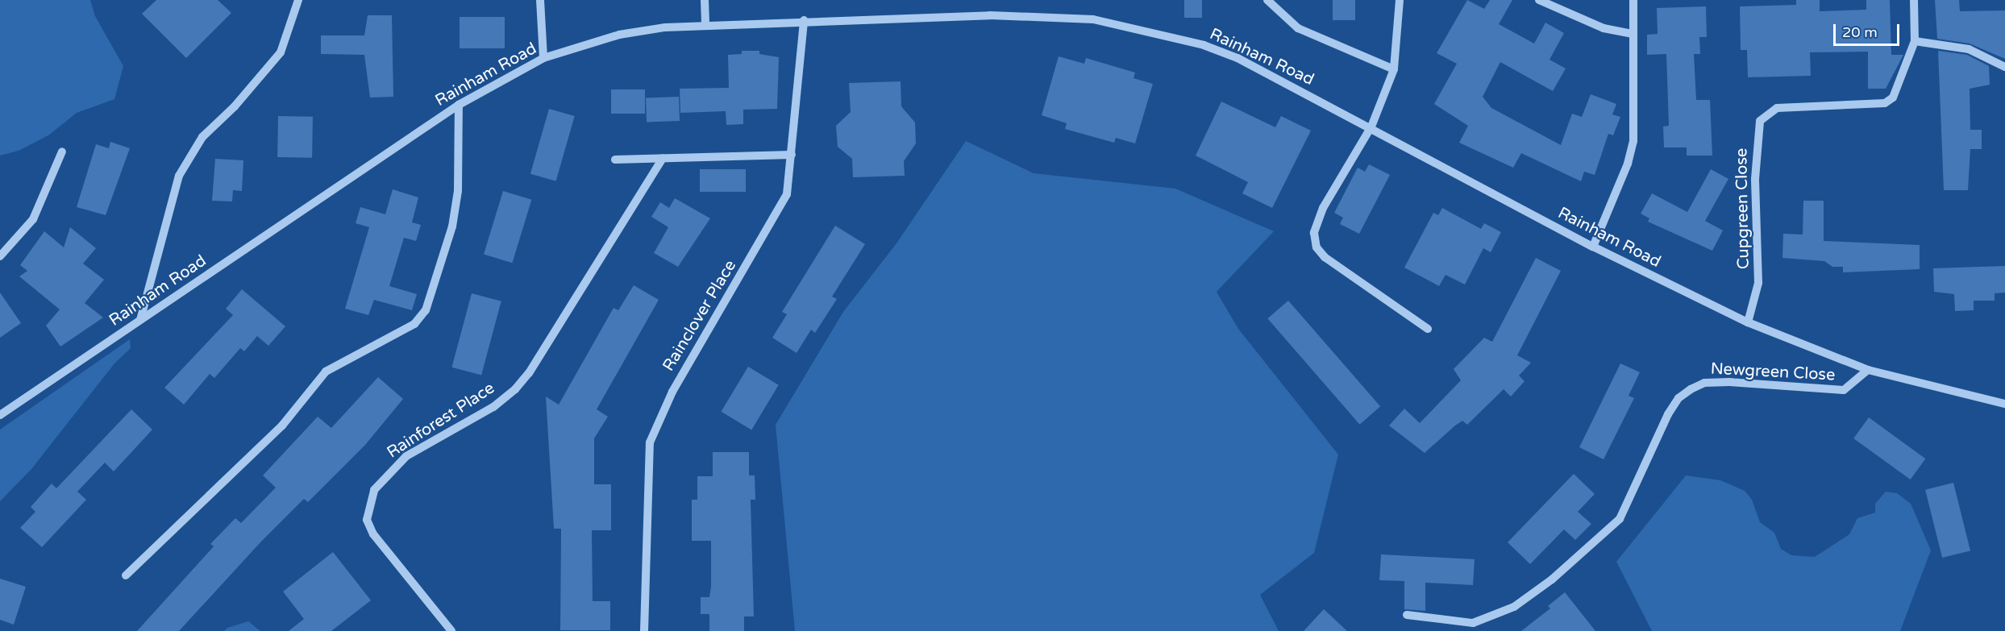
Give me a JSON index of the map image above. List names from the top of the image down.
{
  "streets": {
    "street": [
      "Rainham Road",
      "Cupgreen Close",
      "Rainclover Place",
      "Newgreen Close",
      "Rainforest Place"
    ]
  },
  "crossings": [
    ["Rainham Road", "Cupgreen Close"],
    ["Rainham Road", "Rainclover Place"],
    ["Rainham Road", "Newgreen Close"]
  ],
  "scale_bar": "20 m"
}
